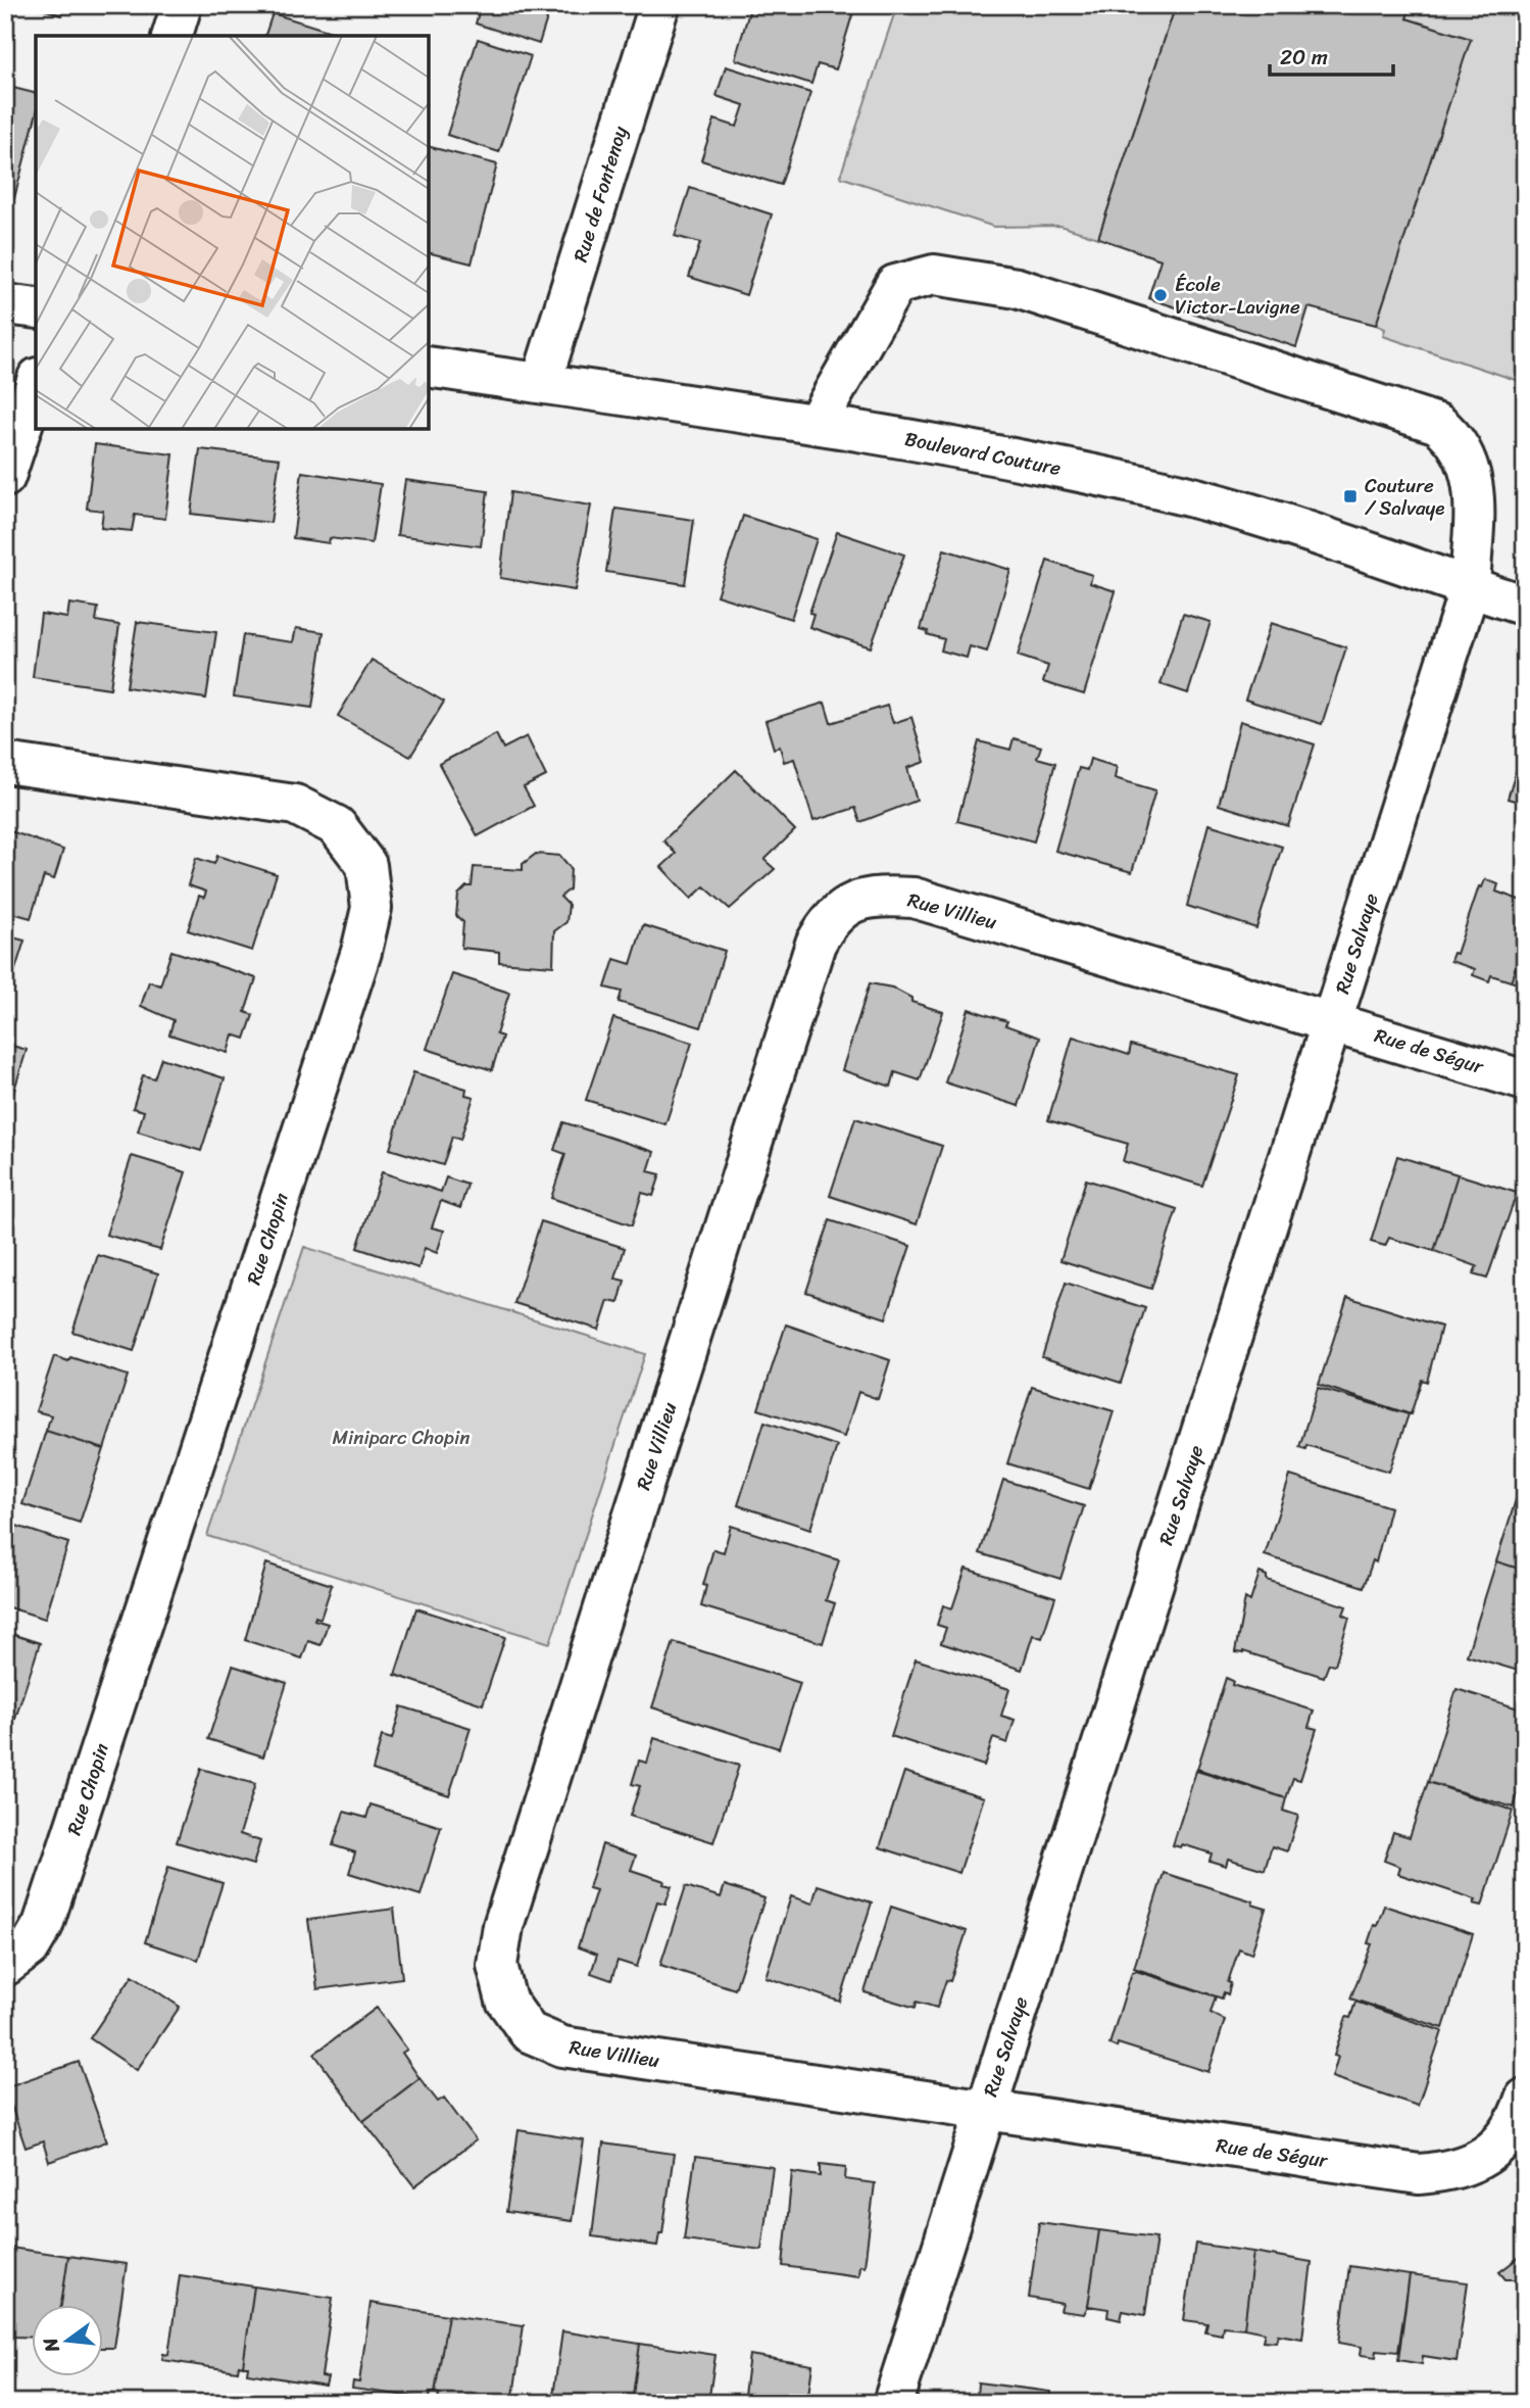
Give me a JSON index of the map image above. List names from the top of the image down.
{
  "streets": {
    "street": [
      "Rue de Fontenoy",
      "Boulevard Couture",
      "Rue Villieu",
      "Rue Salvaye",
      "Rue de Ségur",
      "Rue Chopin"
    ]
  },
  "crossings": [
    ["Rue de Fontenoy", "Boulevard Couture"],
    ["Boulevard Couture", "Rue Salvaye"],
    ["Rue Villieu", "Rue Salvaye"],
    ["Rue Villieu", "Rue de Ségur"],
    ["Rue Salvaye", "Rue de Ségur"]
  ],
  "parks": ["Miniparc Chopin"],
  "places": {
    "other": ["École Victor-Lavigne"],
    "transit": ["Couture / Salvaye"]
  },
  "scale_bar": "20 m",
  "north": "left"
}
